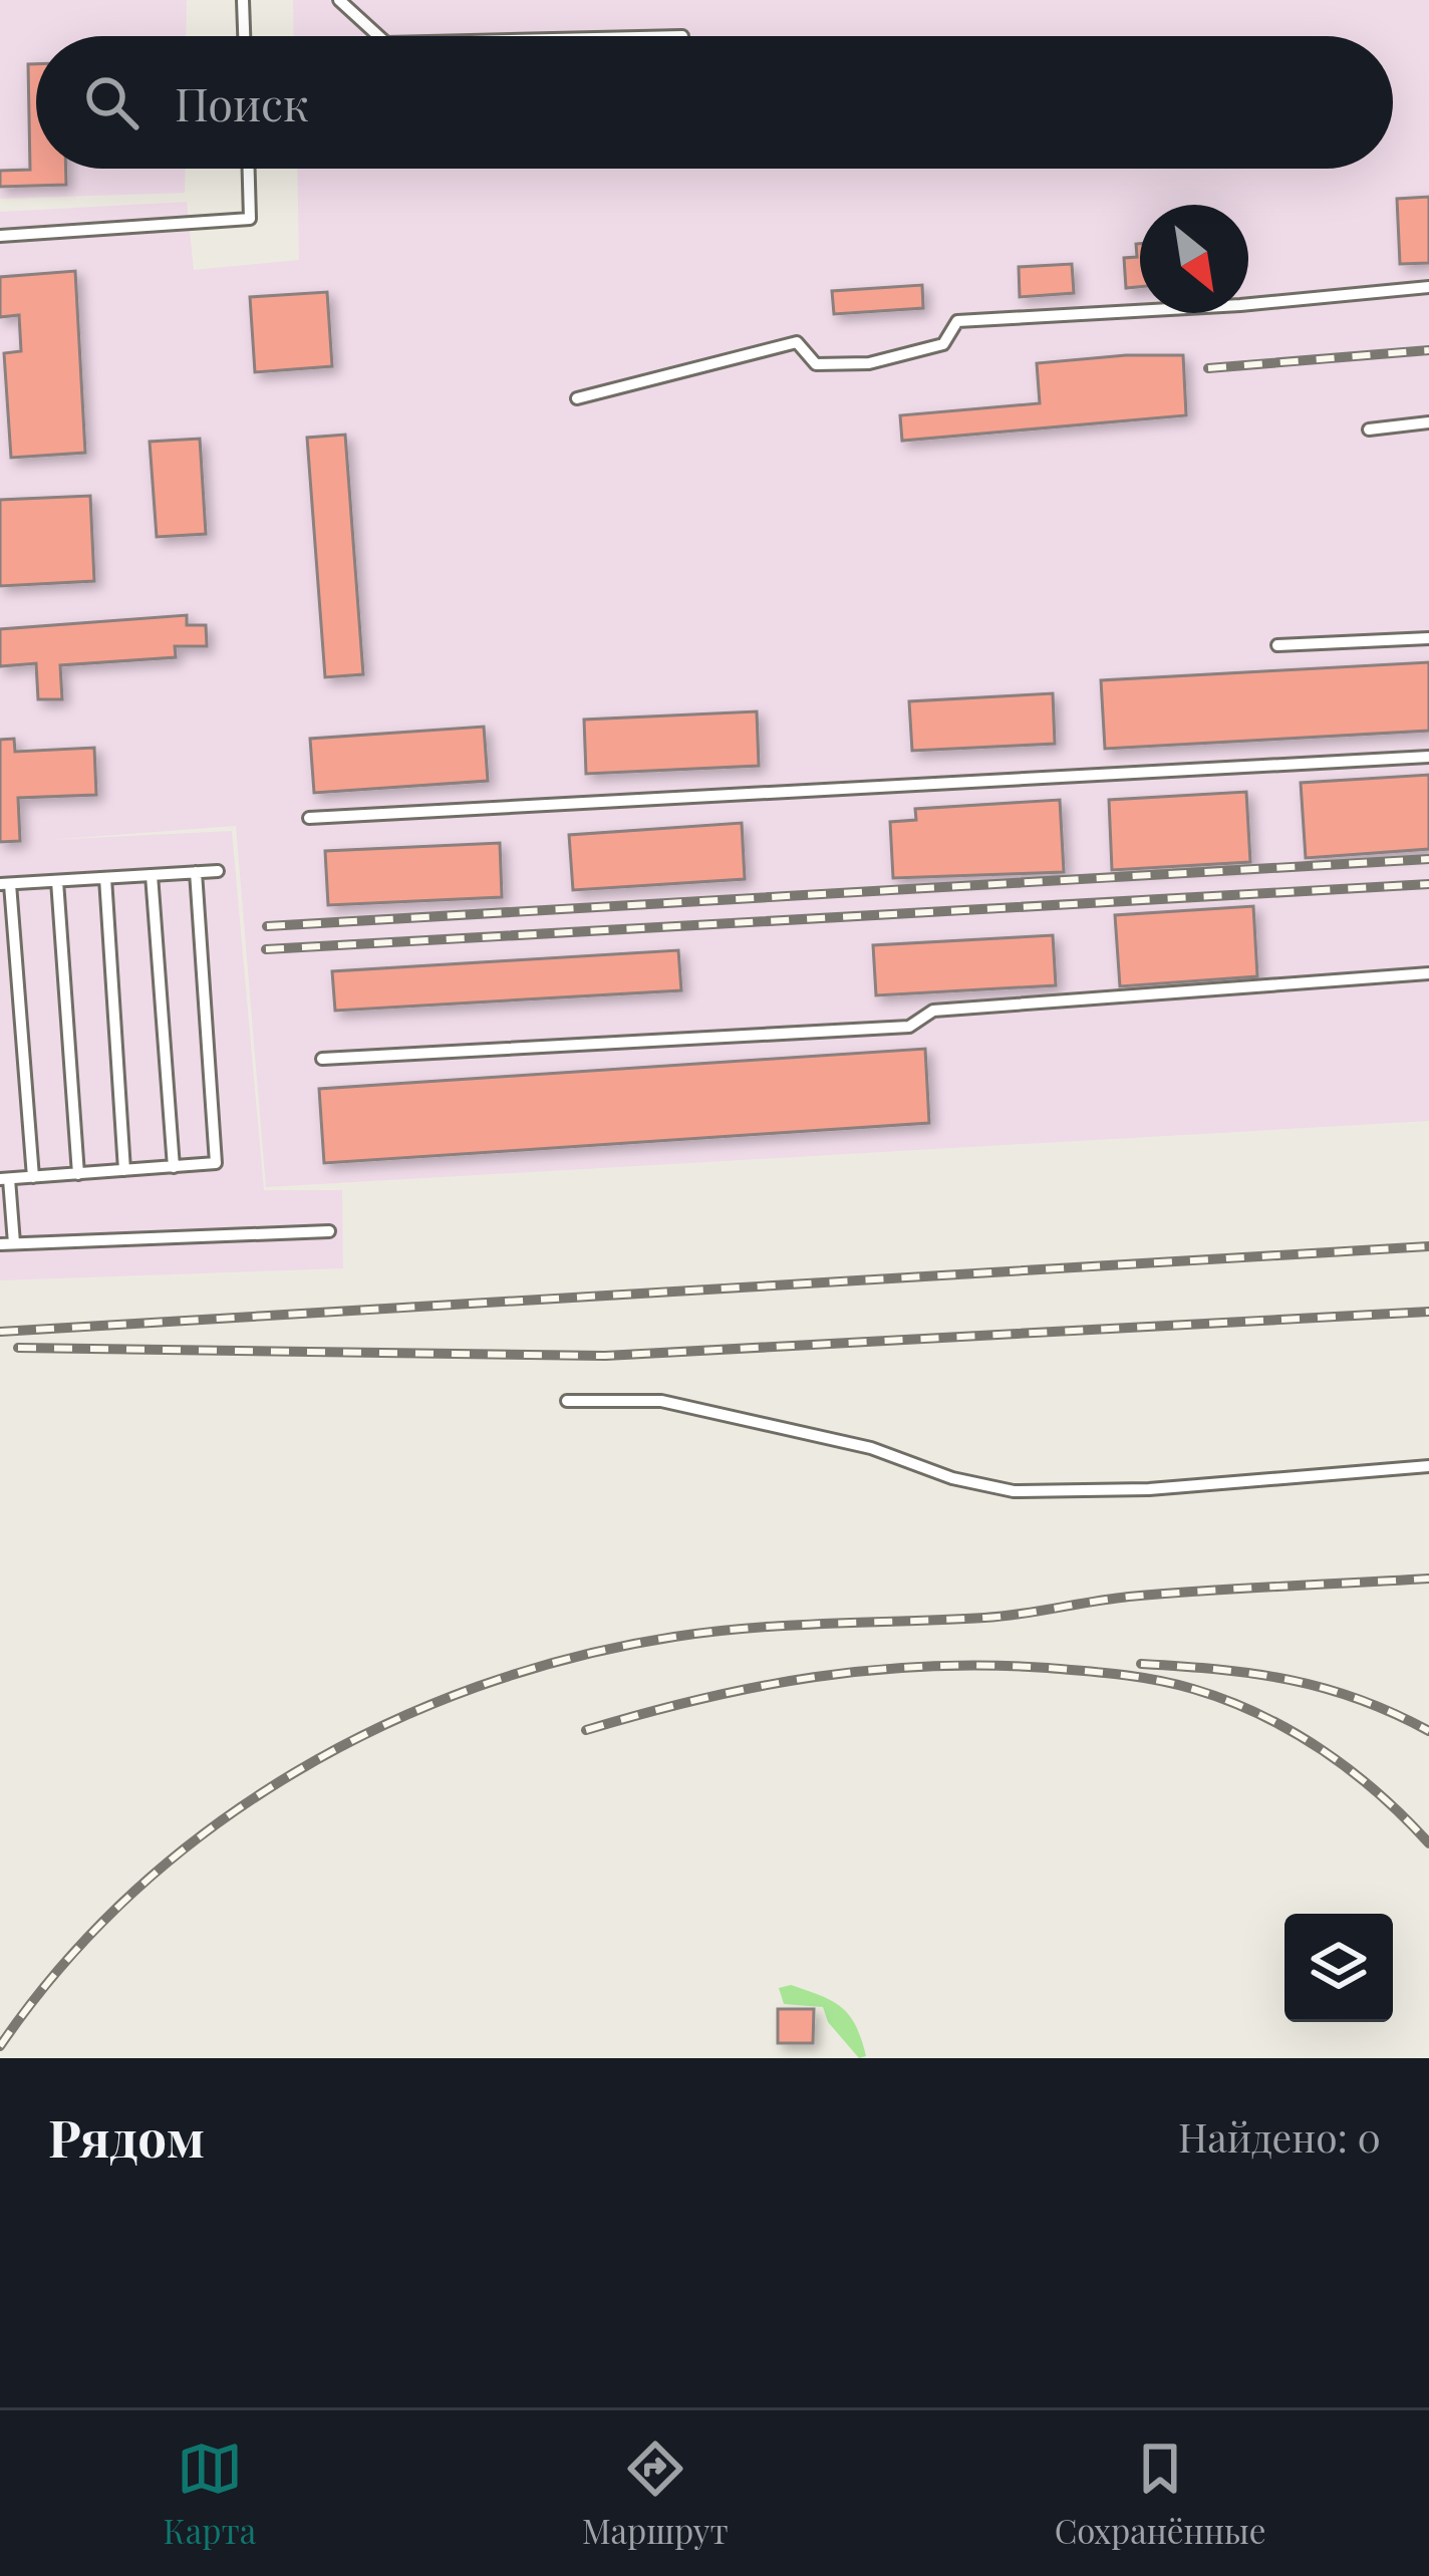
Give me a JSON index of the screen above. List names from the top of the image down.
{
  "north": "bottom right",
  "page": {
    "search": "Поиск",
    "heading": ["Рядом", "Найдено: 0"],
    "nav": ["Карта", "Маршрут", "Сохранённые"]
  }
}
